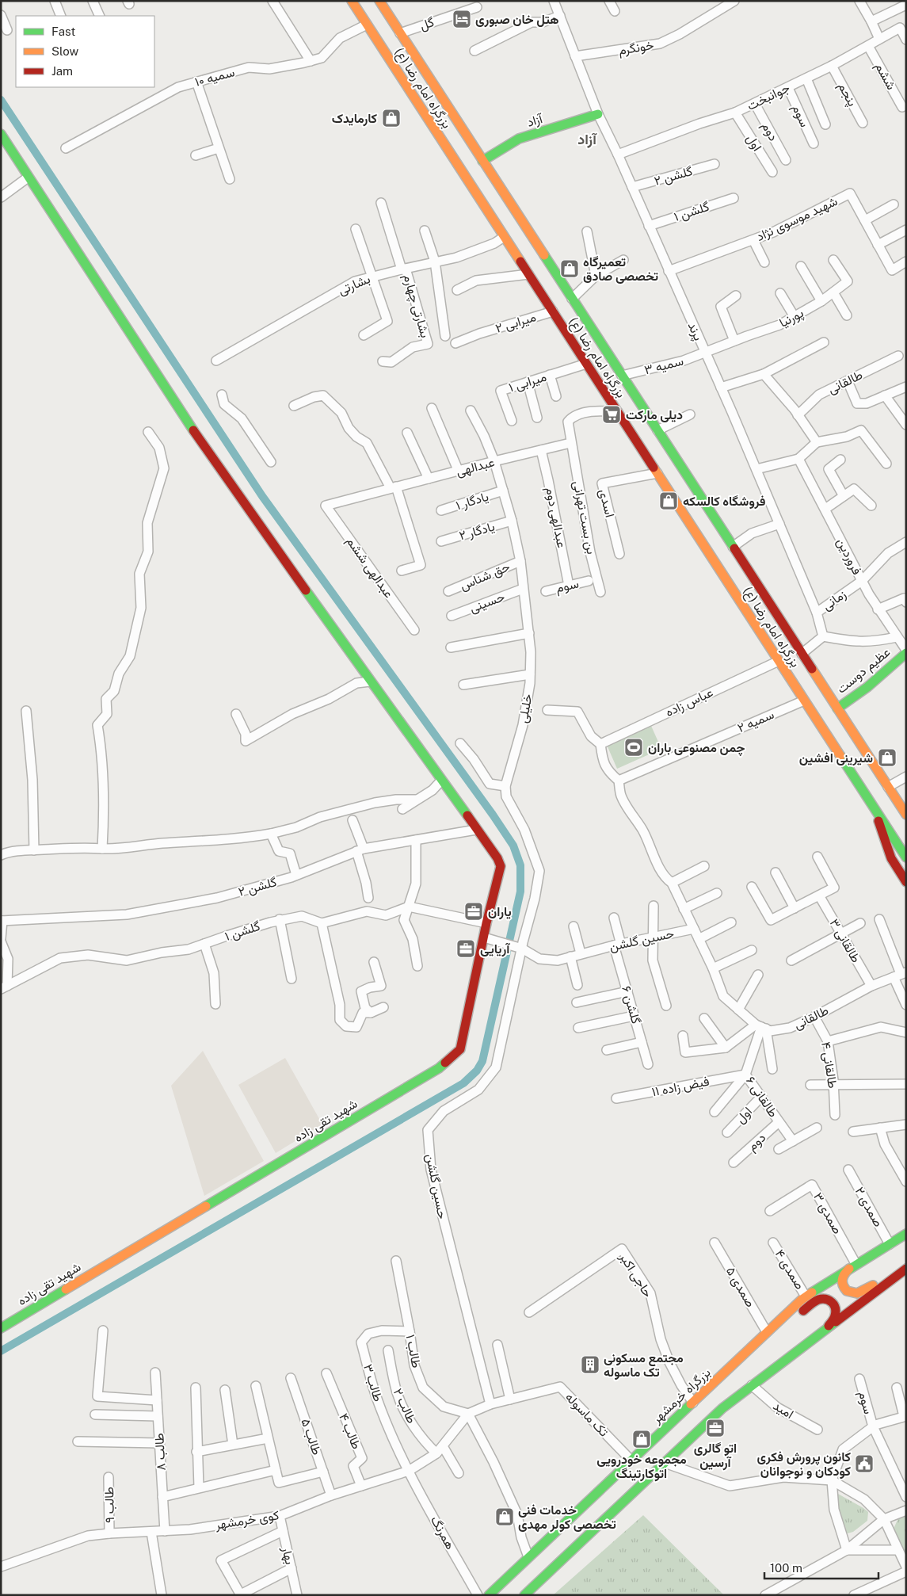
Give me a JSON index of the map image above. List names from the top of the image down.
{
  "streets": {
    "main road": [
      "بزرگراه امام رضا (ع)",
      "آزاد",
      "عظیم دوست",
      "شهید تقی زاده",
      "بزرگراه خرمشهر"
    ],
    "street": [
      "گل",
      "خونگرم",
      "ششم",
      "سمیه ۱۰",
      "پنجم",
      "جوانبخت",
      "سوم",
      "دوم",
      "اول",
      "گلشن ۲",
      "گلشن ۱",
      "شهید موسوی نژاد",
      "بشارتی",
      "بشارتی چهارم",
      "پورنیا",
      "میرابی ۲",
      "پرند",
      "سمیه ۳",
      "میرابی ۱",
      "طالقانی",
      "عبدالهی",
      "یادگار ۱",
      "اسدی",
      "عبدالهی دوم",
      "بن بست تهرانی",
      "یادگار ۲",
      "فروردین",
      "عبدالهی ششم",
      "حق شناس",
      "زمانی",
      "حسینی",
      "عباس زاده",
      "خلیلی",
      "سمیه ۲",
      "حسین گلشن",
      "طالقانی ۳",
      "گلشن ۶",
      "طالقانی ۴",
      "فیض زاده ۱۱",
      "طالقانی ۶",
      "صمدی ۲",
      "صمدی ۳",
      "صمدی ۴",
      "حاجی اکبر",
      "صمدی ۵",
      "طالب ۱",
      "طالب ۳",
      "طالب ۲",
      "امید",
      "تک ماسوله",
      "طالب ۴",
      "طالب ۵",
      "طالب ۸",
      "طالب ۹",
      "کوی خرمشهر",
      "همرنگ",
      "بهار"
    ]
  },
  "crossings": [
    ["گل", "بزرگراه امام رضا (ع)"],
    ["خونگرم", "پرند"],
    ["ششم", "جوانبخت"],
    ["سمیه ۱۰", "بزرگراه امام رضا (ع)"],
    ["بزرگراه امام رضا (ع)", "آزاد"],
    ["بزرگراه امام رضا (ع)", "بشارتی"],
    ["بزرگراه امام رضا (ع)", "میرابی ۲"],
    ["بزرگراه امام رضا (ع)", "سمیه ۳"],
    ["بزرگراه امام رضا (ع)", "میرابی ۱"],
    ["بزرگراه امام رضا (ع)", "اسدی"],
    ["بزرگراه امام رضا (ع)", "عظیم دوست"],
    ["بزرگراه امام رضا (ع)", "عباس زاده"],
    ["بزرگراه امام رضا (ع)", "سمیه ۲"],
    ["پنجم", "جوانبخت"],
    ["جوانبخت", "سوم"],
    ["جوانبخت", "دوم"],
    ["جوانبخت", "اول"],
    ["جوانبخت", "پرند"],
    ["سوم", "عبدالهی دوم"],
    ["آزاد", "پرند"],
    ["دوم", "طالقانی ۶"],
    ["اول", "طالقانی ۶"],
    ["گلشن ۲", "پرند"],
    ["گلشن ۲", "شهید تقی زاده"],
    ["گلشن ۱", "پرند"],
    ["شهید موسوی نژاد", "پرند"],
    ["بشارتی", "بشارتی چهارم"],
    ["پورنیا", "پرند"],
    ["پورنیا", "سمیه ۳"],
    ["پرند", "سمیه ۳"],
    ["پرند", "زمانی"],
    ["طالقانی", "طالقانی ۳"],
    ["طالقانی", "طالقانی ۴"],
    ["طالقانی", "طالقانی ۶"],
    ["عبدالهی", "عبدالهی دوم"],
    ["عبدالهی", "بن بست تهرانی"],
    ["عبدالهی", "عبدالهی ششم"],
    ["عبدالهی", "خلیلی"],
    ["یادگار ۱", "خلیلی"],
    ["یادگار ۲", "خلیلی"],
    ["فروردین", "زمانی"],
    ["حق شناس", "خلیلی"],
    ["حسینی", "خلیلی"],
    ["حسین گلشن", "گلشن ۶"],
    ["حسین گلشن", "شهید تقی زاده"],
    ["حسین گلشن", "تک ماسوله"],
    ["حسین گلشن", "کوی خرمشهر"],
    ["فیض زاده ۱۱", "طالقانی ۶"],
    ["صمدی ۲", "بزرگراه خرمشهر"],
    ["صمدی ۳", "بزرگراه خرمشهر"],
    ["صمدی ۴", "بزرگراه خرمشهر"],
    ["حاجی اکبر", "بزرگراه خرمشهر"],
    ["صمدی ۵", "بزرگراه خرمشهر"],
    ["طالب ۱", "طالب ۳"],
    ["طالب ۱", "کوی خرمشهر"],
    ["طالب ۳", "کوی خرمشهر"],
    ["طالب ۳", "همرنگ"],
    ["بزرگراه خرمشهر", "تک ماسوله"],
    ["طالب ۲", "کوی خرمشهر"],
    ["تک ماسوله", "کوی خرمشهر"],
    ["طالب ۴", "کوی خرمشهر"],
    ["طالب ۵", "کوی خرمشهر"],
    ["طالب ۸", "کوی خرمشهر"],
    ["طالب ۹", "کوی خرمشهر"],
    ["کوی خرمشهر", "همرنگ"],
    ["کوی خرمشهر", "بهار"]
  ],
  "districts": ["آزاد"],
  "places": {
    "hotel": ["هتل خان صبوری"],
    "shop": [
      "کارمایدک",
      "تعمیرگاه تخصصی صادق",
      "فروشگاه کالسکه",
      "شیرینی افشین",
      "مجموعه خودرویی اتوکارتینگ",
      "خدمات فنی تخصصی کولر مهدی"
    ],
    "supermarket": ["دیلی مارکت"],
    "sports": ["چمن مصنوعی باران"],
    "office": ["یاران", "آریایی", "اتو گالری آرسین"],
    "building": ["مجتمع مسکونی تک ماسوله"],
    "public building": ["کانون پرورش فکری کودکان و نوجوانان"]
  },
  "legend": ["Fast", "Slow", "Jam"],
  "scale_bar": "100 m"
}
